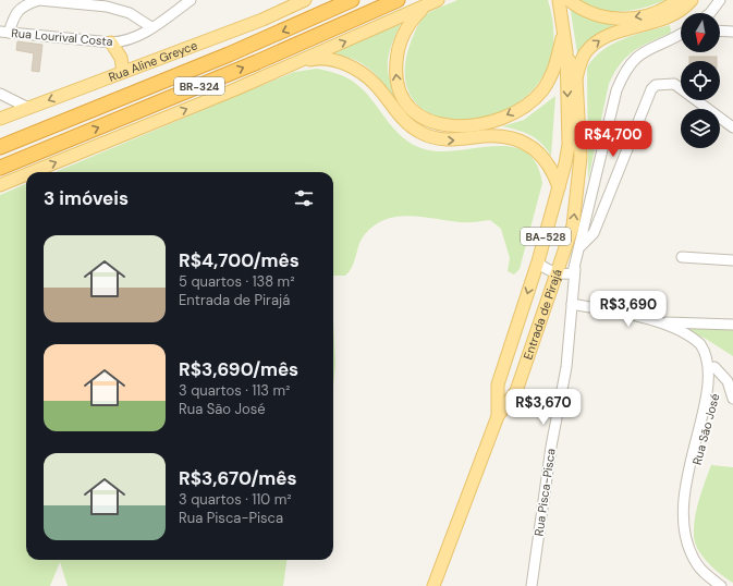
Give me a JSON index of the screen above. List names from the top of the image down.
{
  "streets": {
    "highway": ["BR-324"],
    "main road": ["Rua Aline Greyce", "BA-528", "Entrada de Pirajá"],
    "street": ["Rua Lourival Costa", "Rua São José", "Rua Pisca-Pisca"]
  },
  "crossings": [
    ["BA-528", "Entrada de Pirajá"],
    ["Entrada de Pirajá", "Rua Pisca-Pisca"],
    ["Rua São José", "Rua Pisca-Pisca"]
  ],
  "north": "bottom",
  "page": {
    "price": ["R$4,700", "R$3,690", "R$3,670"],
    "heading": "3 imóveis",
    "list": [
      {
        "name": "R$4,700/mês",
        "note": "5 quartos · 138 m² · Entrada de Pirajá"
      },
      {
        "name": "R$3,690/mês",
        "note": "3 quartos · 113 m² · Rua São José"
      },
      {
        "name": "R$3,670/mês",
        "note": "3 quartos · 110 m² · Rua Pisca-Pisca"
      }
    ]
  }
}
